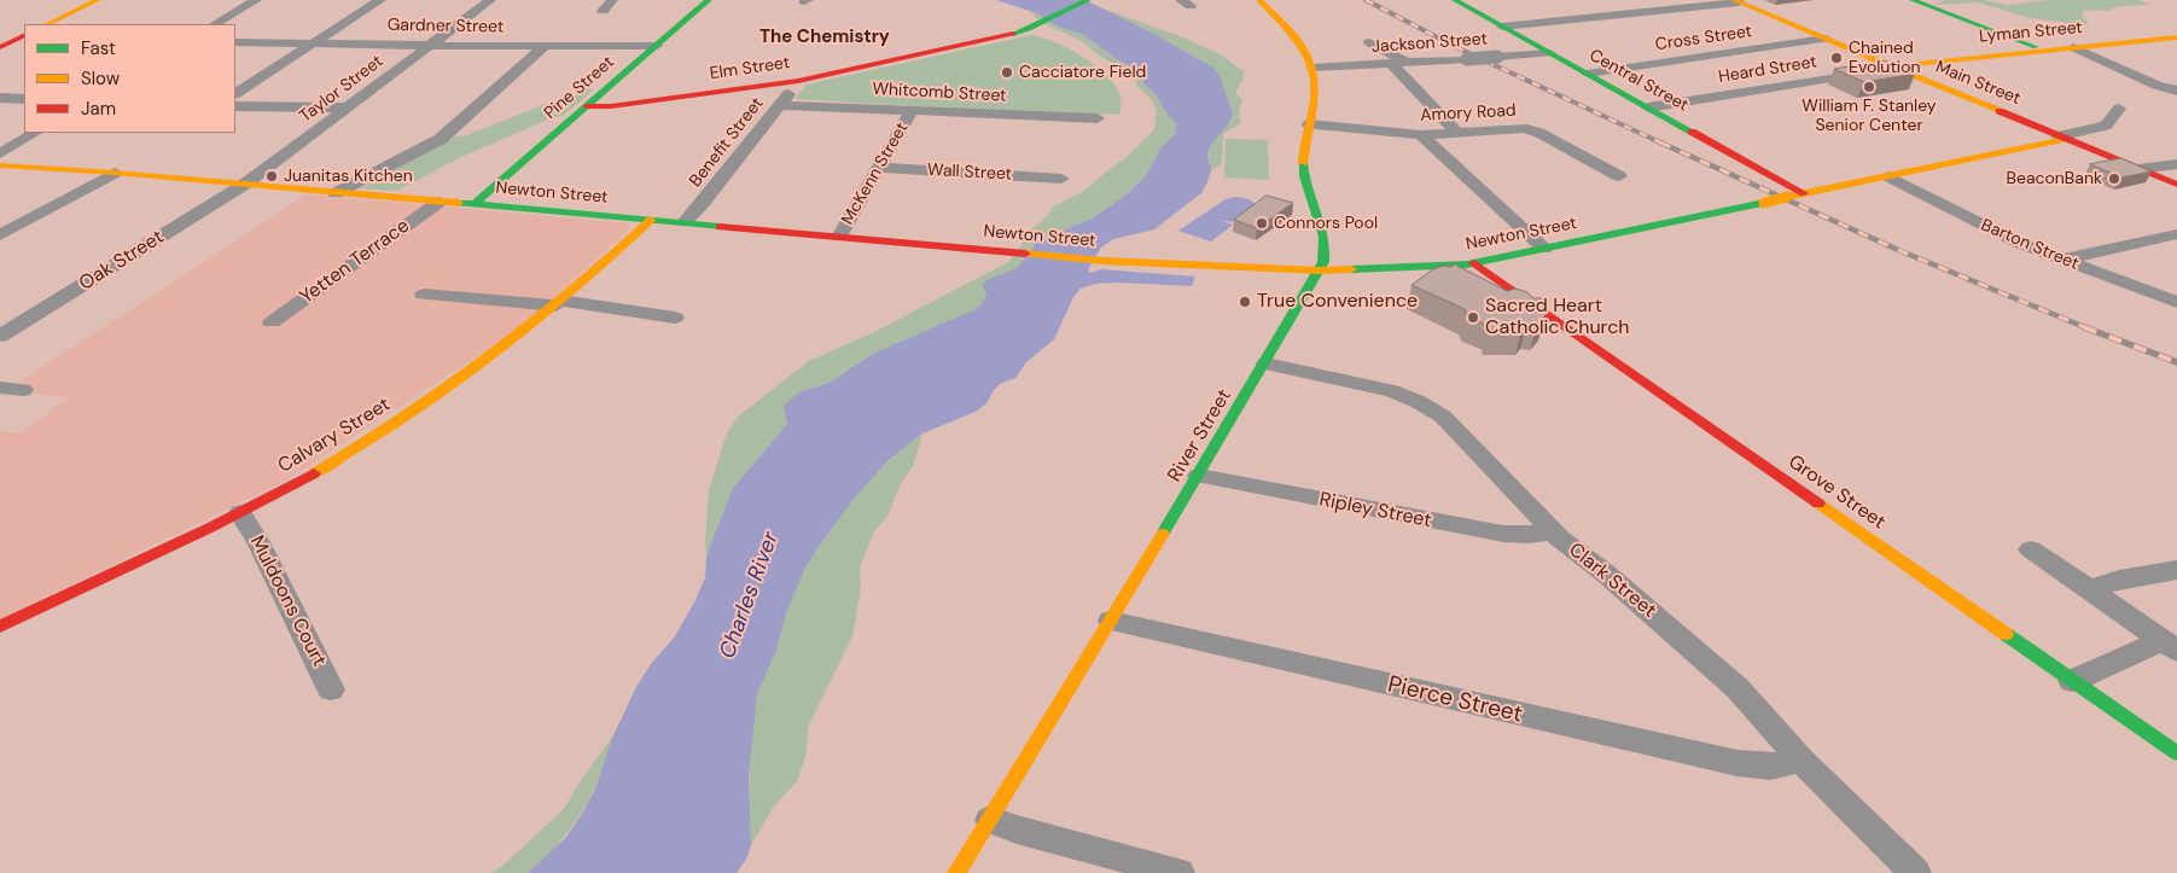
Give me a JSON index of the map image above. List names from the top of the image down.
{
  "streets": {
    "main road": [
      "Lyman Street",
      "Elm Street",
      "Central Street",
      "Main Street",
      "Pine Street",
      "Newton Street",
      "Calvary Street",
      "River Street",
      "Grove Street"
    ],
    "street": [
      "Gardner Street",
      "Cross Street",
      "Jackson Street",
      "Heard Street",
      "Taylor Street",
      "Whitcomb Street",
      "Amory Road",
      "Benefit Street",
      "Wall Street",
      "McKenn Street",
      "Barton Street",
      "Oak Street",
      "Yetten Terrace",
      "Ripley Street",
      "Clark Street",
      "Muldoons Court",
      "Pierce Street"
    ]
  },
  "crossings": [
    ["Gardner Street", "Pine Street"],
    ["Gardner Street", "Taylor Street"],
    ["Lyman Street", "Heard Street"],
    ["Lyman Street", "Main Street"],
    ["Cross Street", "Central Street"],
    ["Cross Street", "Main Street"],
    ["Jackson Street", "Central Street"],
    ["Jackson Street", "River Street"],
    ["Elm Street", "Pine Street"],
    ["Elm Street", "Benefit Street"],
    ["Heard Street", "Central Street"],
    ["Heard Street", "Main Street"],
    ["Central Street", "Newton Street"],
    ["Main Street", "Newton Street"],
    ["Pine Street", "Newton Street"],
    ["Taylor Street", "Newton Street"],
    ["Taylor Street", "Oak Street"],
    ["Whitcomb Street", "Benefit Street"],
    ["Whitcomb Street", "McKenn Street"],
    ["Amory Road", "River Street"],
    ["Benefit Street", "Newton Street"],
    ["Wall Street", "McKenn Street"],
    ["McKenn Street", "Newton Street"],
    ["Newton Street", "Barton Street"],
    ["Newton Street", "Oak Street"],
    ["Newton Street", "Yetten Terrace"],
    ["Newton Street", "Calvary Street"],
    ["Newton Street", "River Street"],
    ["Newton Street", "Grove Street"],
    ["Calvary Street", "Muldoons Court"],
    ["River Street", "Ripley Street"],
    ["River Street", "Clark Street"],
    ["River Street", "Pierce Street"],
    ["Ripley Street", "Clark Street"],
    ["Clark Street", "Pierce Street"]
  ],
  "districts": ["The Chemistry"],
  "water": ["Charles River"],
  "places": [
    "Chained Evolution",
    "Cacciatore Field",
    "William F. Stanley Senior Center",
    "Juanitas Kitchen",
    "BeaconBank",
    "Connors Pool",
    "True Convenience",
    "Sacred Heart Catholic Church"
  ],
  "legend": ["Fast", "Slow", "Jam"]
}
